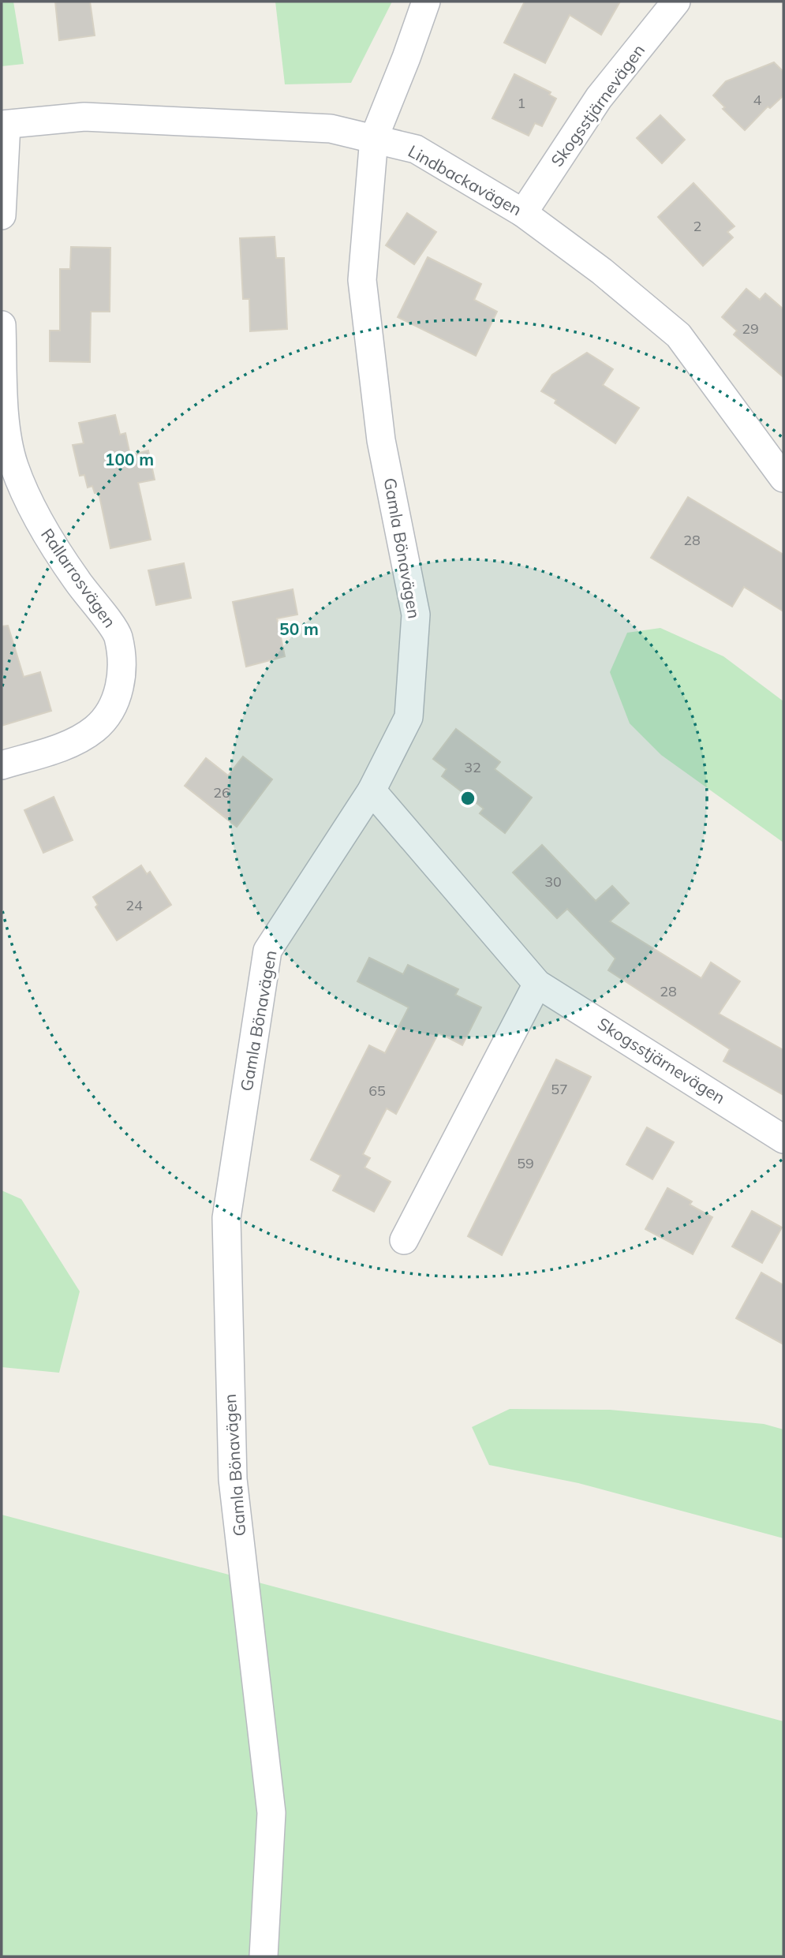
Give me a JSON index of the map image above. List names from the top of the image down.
{
  "streets": {
    "street": [
      "Skogsstjärnevägen",
      "Lindbackavägen",
      "Gamla Bönavägen",
      "Rallarrosvägen"
    ]
  },
  "crossings": [
    ["Skogsstjärnevägen", "Lindbackavägen"],
    ["Skogsstjärnevägen", "Gamla Bönavägen"],
    ["Lindbackavägen", "Gamla Bönavägen"]
  ],
  "house_numbers": [
    "4",
    "1",
    "2",
    "29",
    "28",
    "32",
    "26",
    "30",
    "24",
    "28",
    "57",
    "65",
    "59"
  ],
  "rings": ["100 m", "50 m"]
}
